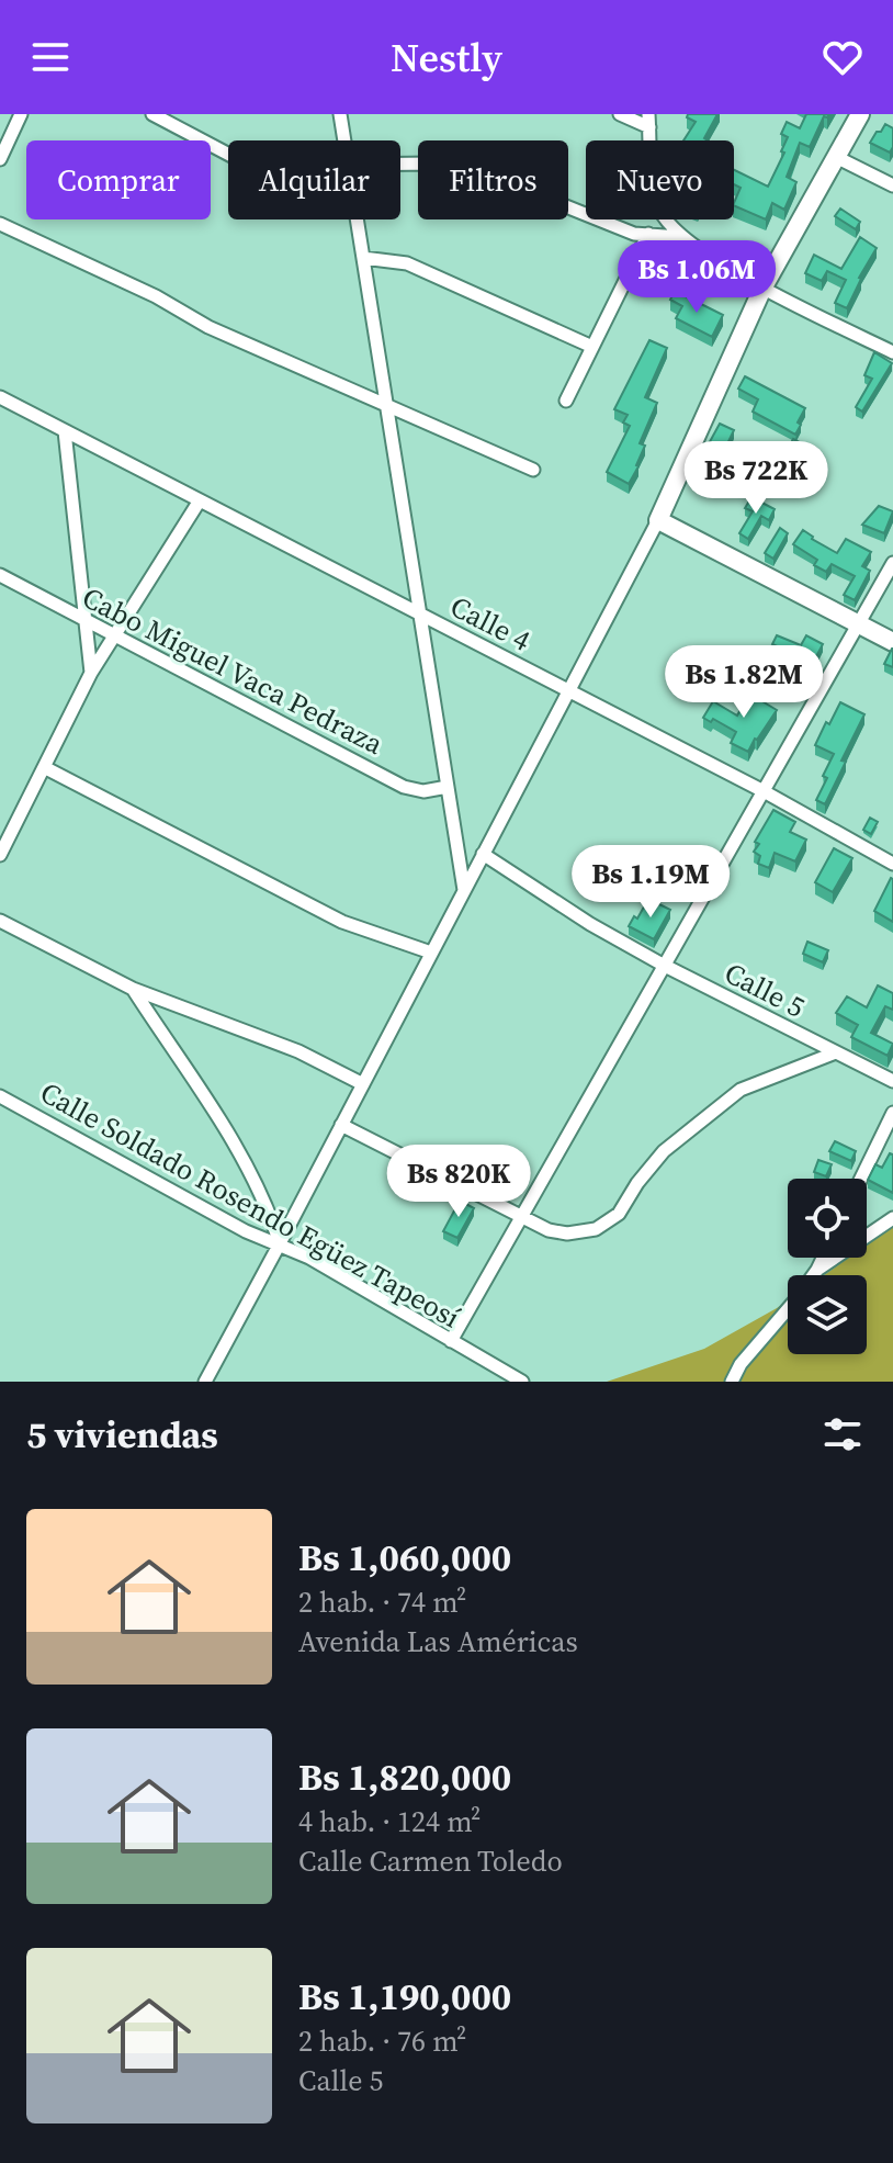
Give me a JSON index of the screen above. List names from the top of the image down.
{
  "streets": {
    "street": [
      "Calle 4",
      "Cabo Miguel Vaca Pedraza",
      "Calle 5",
      "Calle Soldado Rosendo Egüez Tapeosí"
    ]
  },
  "page": {
    "header": "Nestly",
    "chip": [
      "Comprar",
      "Alquilar",
      "Filtros",
      "Nuevo"
    ],
    "price": [
      "Bs 1.06M",
      "Bs 722K",
      "Bs 1.82M",
      "Bs 1.19M",
      "Bs 820K"
    ],
    "heading": "5 viviendas",
    "list": [
      {
        "name": "Bs 1,060,000",
        "note": "2 hab. · 74 m² · Avenida Las Américas"
      },
      {
        "name": "Bs 1,820,000",
        "note": "4 hab. · 124 m² · Calle Carmen Toledo"
      },
      {
        "name": "Bs 1,190,000",
        "note": "2 hab. · 76 m² · Calle 5"
      }
    ]
  }
}
